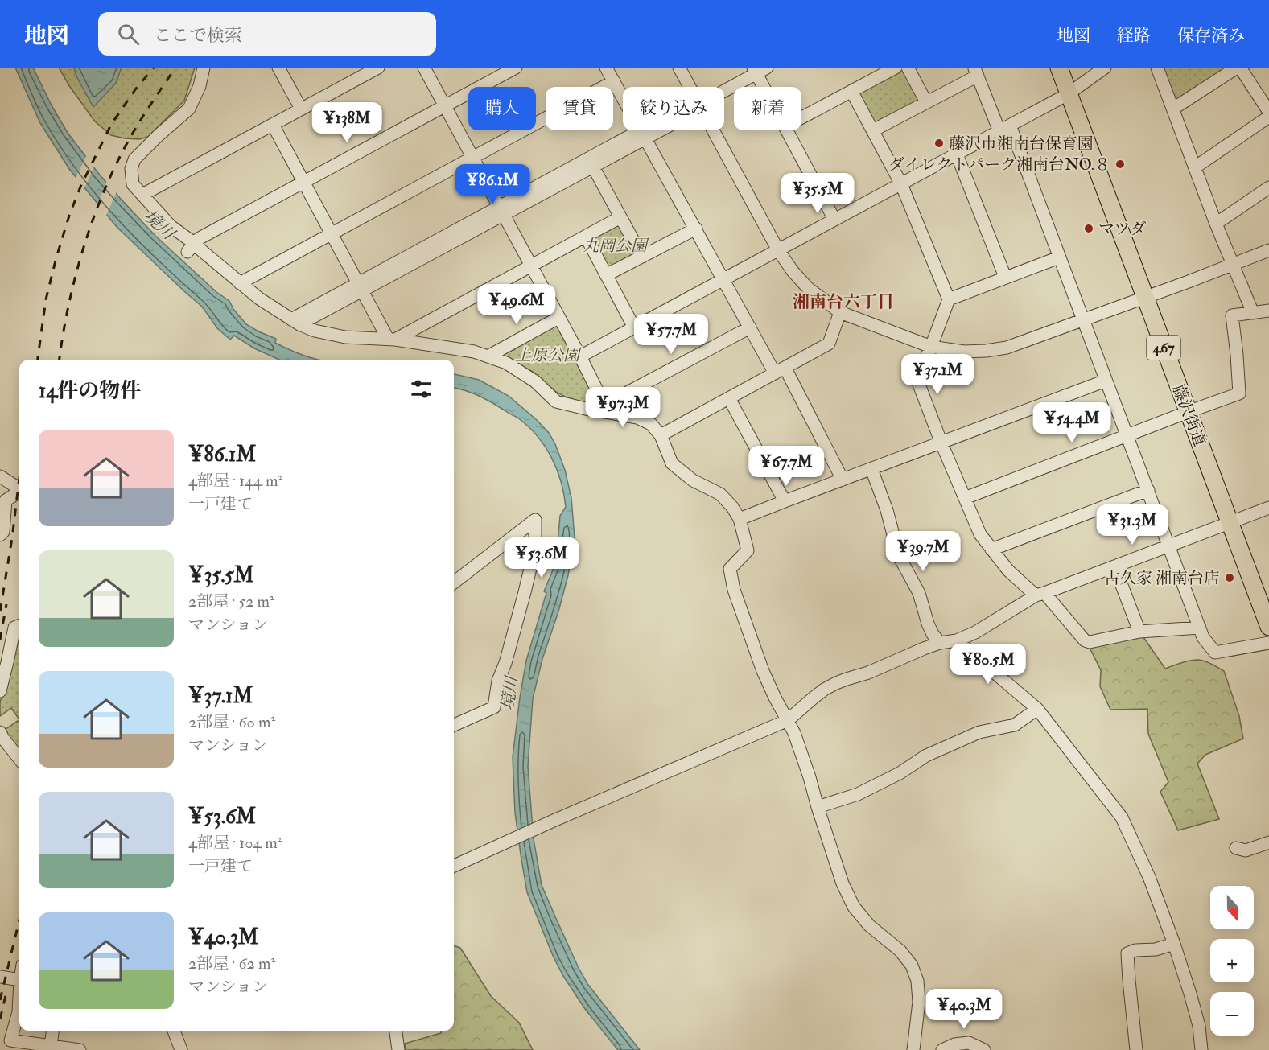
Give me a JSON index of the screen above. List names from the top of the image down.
{
  "streets": {
    "highway": ["467", "藤沢街道"]
  },
  "districts": ["湘南台六丁目"],
  "water": ["境川"],
  "parks": ["丸岡公園", "上原公園"],
  "places": [
    "藤沢市湘南台保育園",
    "ダイレクトパーク湘南台NO.８",
    "マツダ",
    "古久家 湘南台店"
  ],
  "north": "bottom",
  "page": {
    "header": "地図",
    "search": "ここで検索",
    "nav": ["地図", "経路", "保存済み"],
    "chip": [
      "購入",
      "賃貸",
      "絞り込み",
      "新着"
    ],
    "price": [
      "¥138M",
      "¥86.1M",
      "¥35.5M",
      "¥49.6M",
      "¥57.7M",
      "¥37.1M",
      "¥97.3M",
      "¥54.4M",
      "¥67.7M",
      "¥31.3M",
      "¥39.7M",
      "¥53.6M",
      "¥80.5M",
      "¥40.3M"
    ],
    "heading": "14件の物件",
    "list": [
      {
        "name": "¥86.1M",
        "note": "4部屋 · 144 m² · 一戸建て"
      },
      {
        "name": "¥35.5M",
        "note": "2部屋 · 52 m² · マンション"
      },
      {
        "name": "¥37.1M",
        "note": "2部屋 · 60 m² · マンション"
      },
      {
        "name": "¥53.6M",
        "note": "4部屋 · 104 m² · 一戸建て"
      },
      {
        "name": "¥40.3M",
        "note": "2部屋 · 62 m² · マンション"
      }
    ],
    "map_buttons": ["+", "−"]
  }
}
